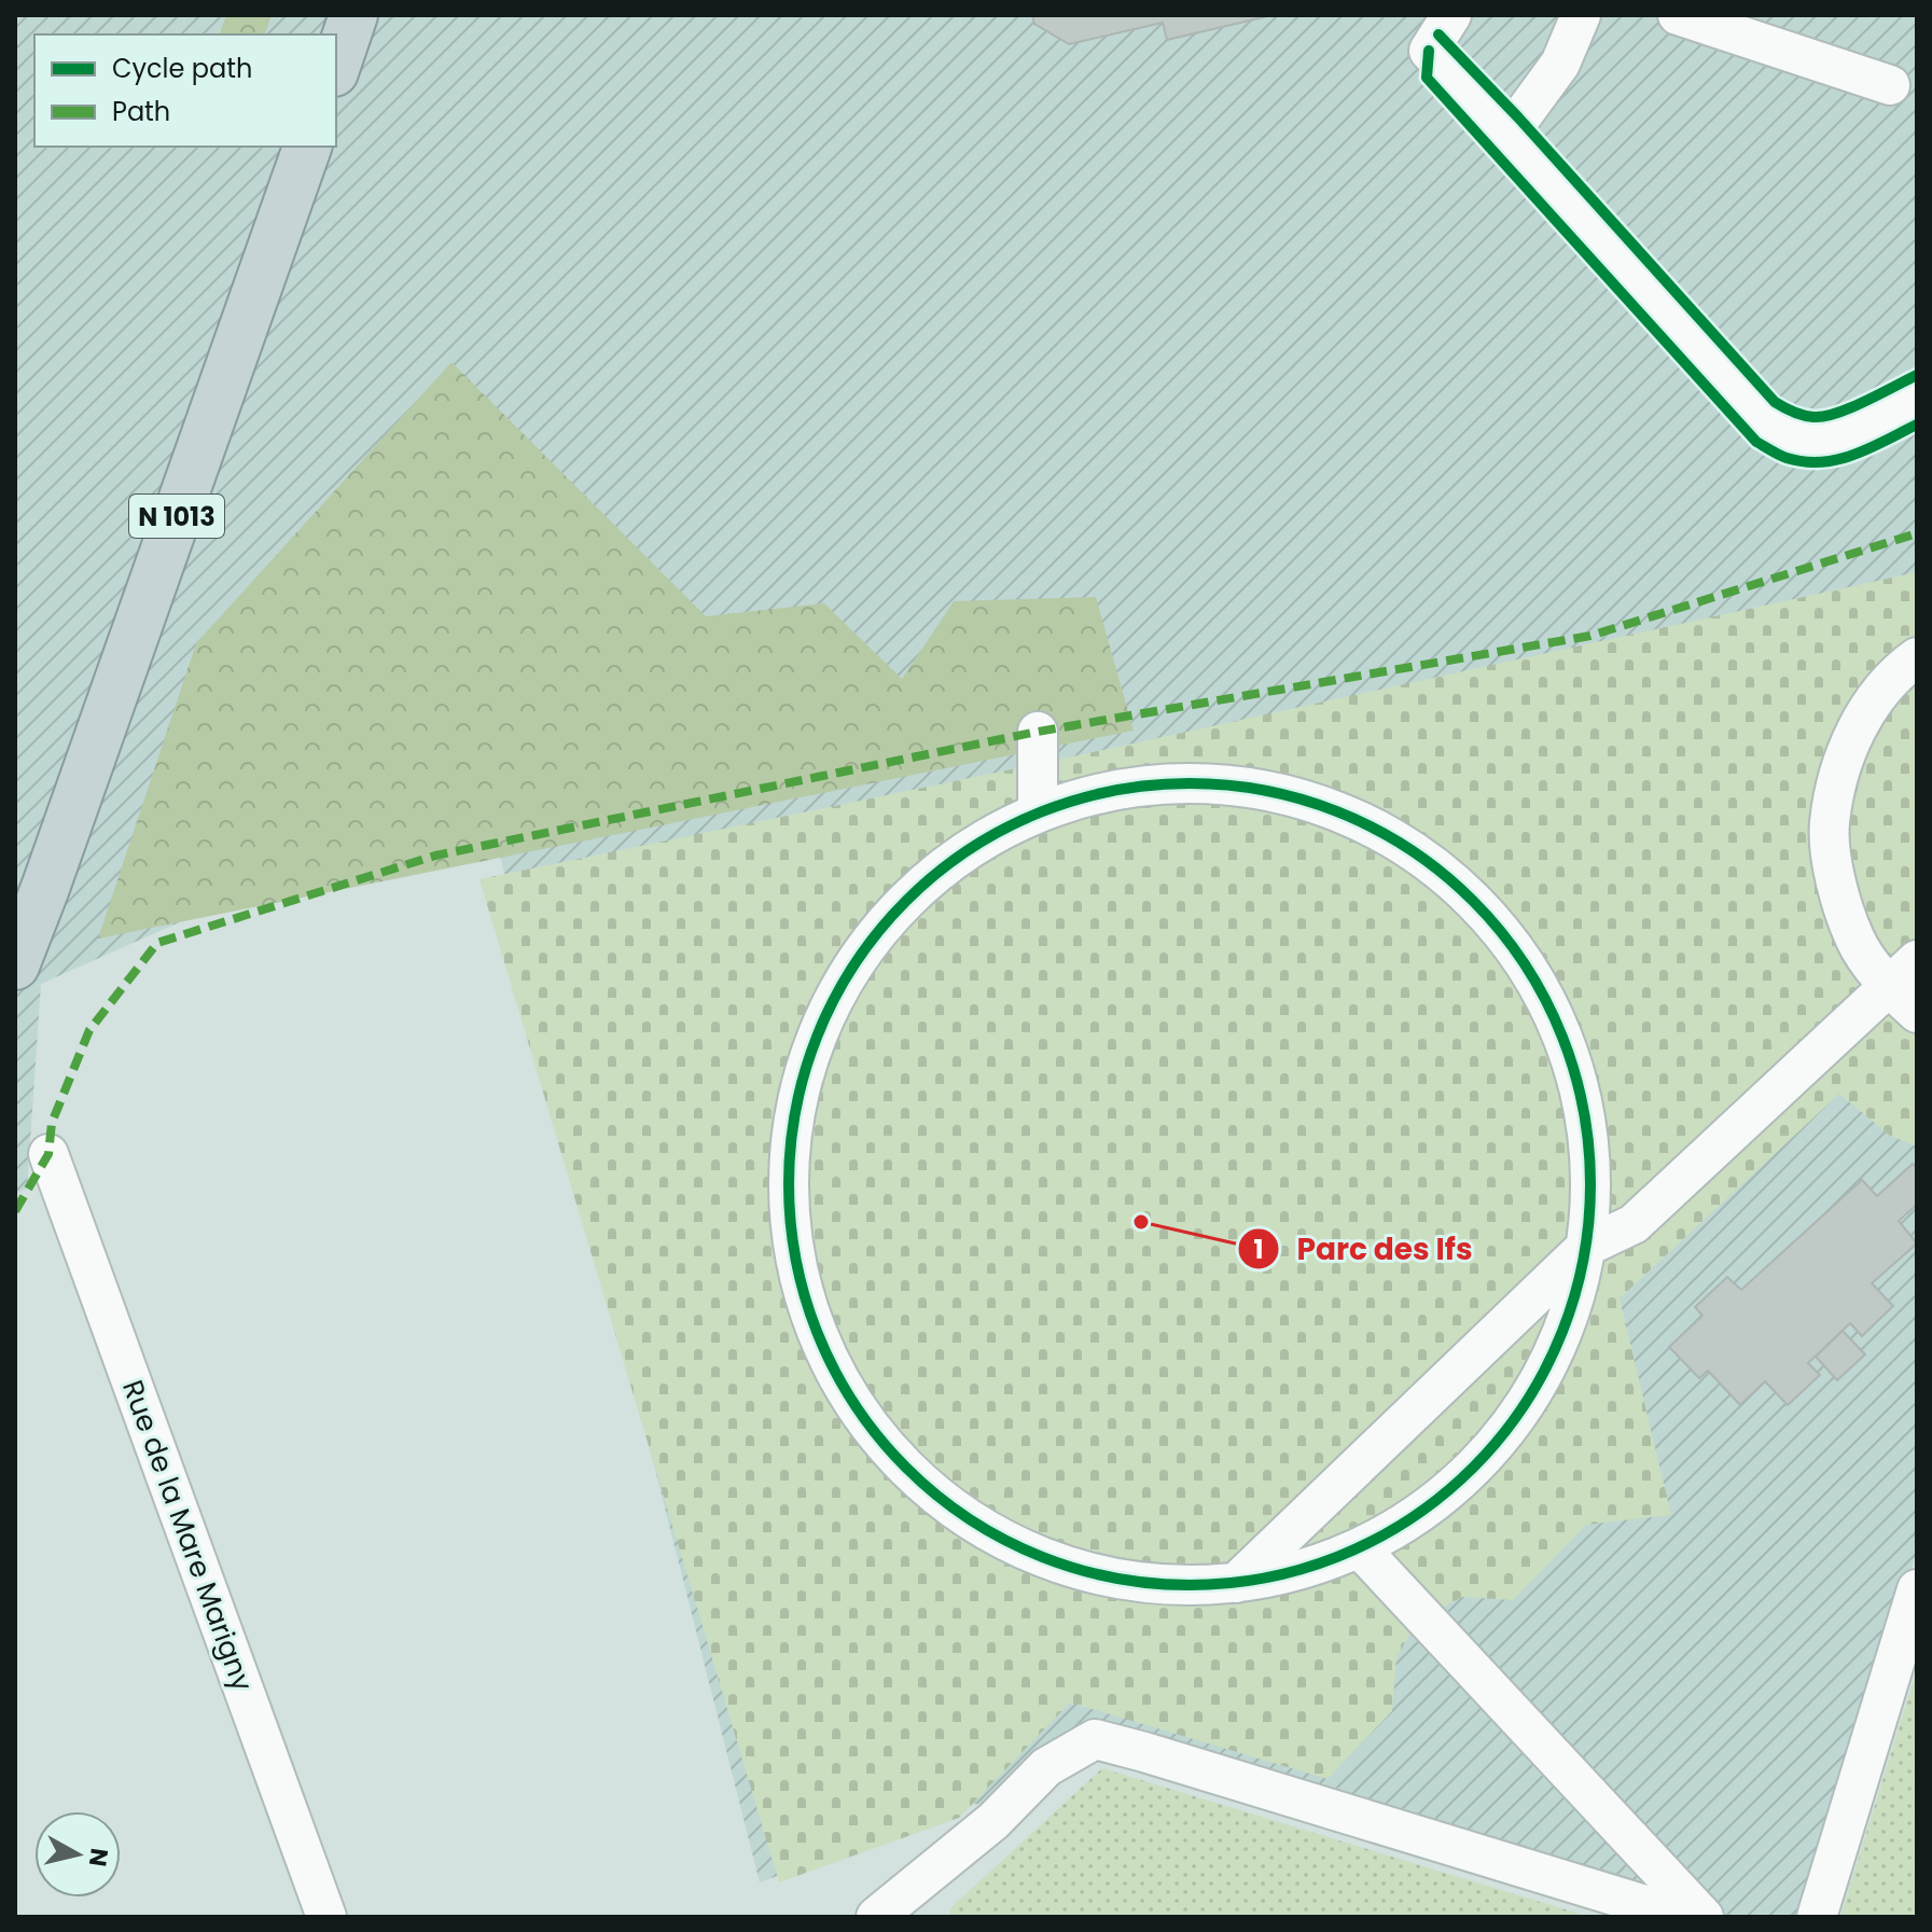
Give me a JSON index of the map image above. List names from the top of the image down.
{
  "streets": {
    "highway": ["N 1013"],
    "street": ["Rue de la Mare Marigny"]
  },
  "places": ["Parc des Ifs"],
  "legend": ["Cycle path", "Path"],
  "north": "right"
}
